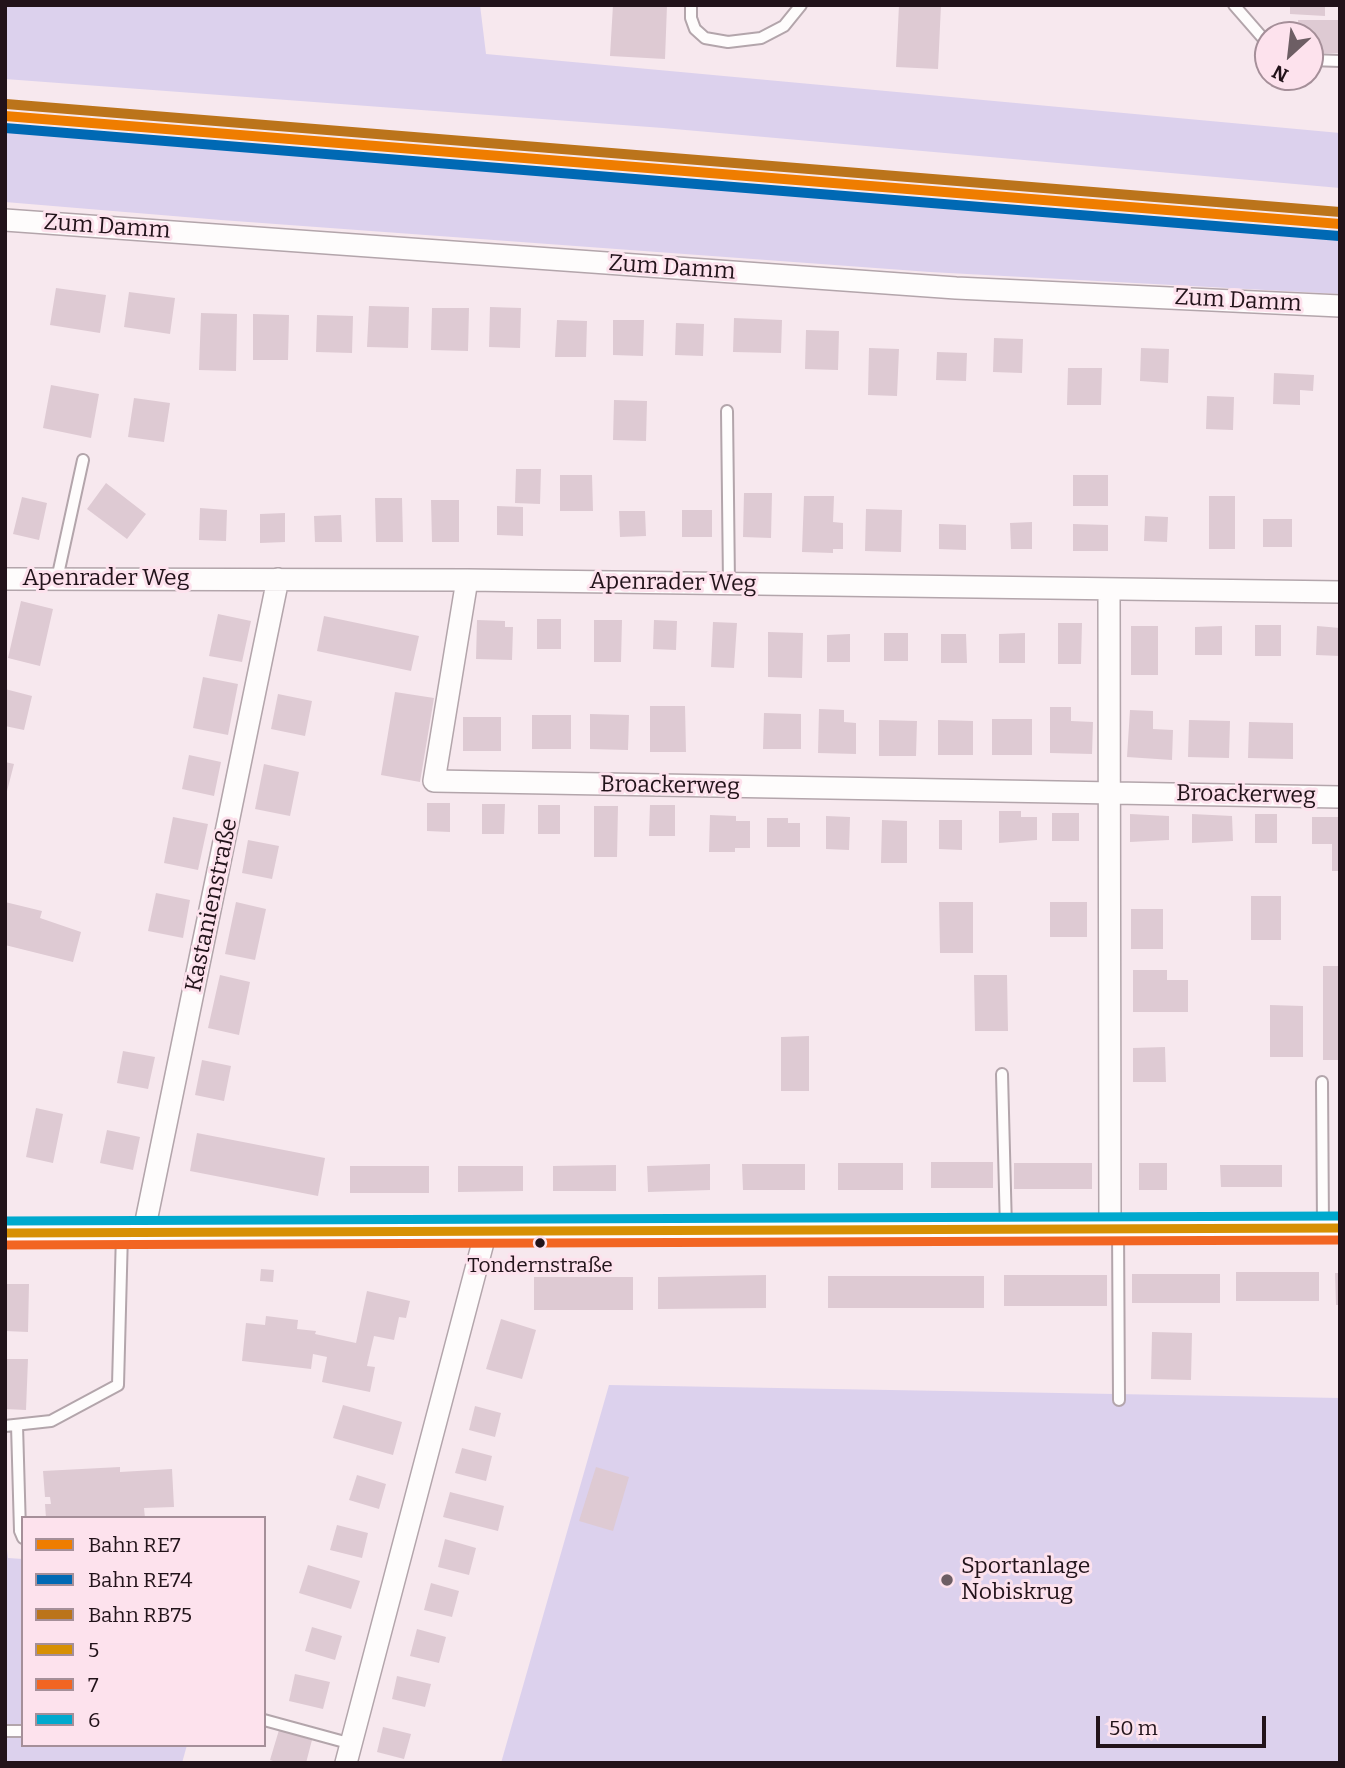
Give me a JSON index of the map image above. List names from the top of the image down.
{
  "streets": {
    "street": [
      "Zum Damm",
      "Apenrader Weg",
      "Broackerweg",
      "Kastanienstraße"
    ]
  },
  "crossings": [
    ["Apenrader Weg", "Broackerweg"],
    ["Apenrader Weg", "Kastanienstraße"]
  ],
  "places": ["Tondernstraße", "Sportanlage Nobiskrug"],
  "lines": [
    "rail line RB75",
    "rail line RE7",
    "rail line RE74",
    "transit line 6",
    "transit line 5",
    "transit line 7"
  ],
  "legend": [
    "Bahn RE7",
    "Bahn RE74",
    "Bahn RB75",
    "5",
    "7",
    "6"
  ],
  "scale_bar": "50 m",
  "north": "bottom left"
}
